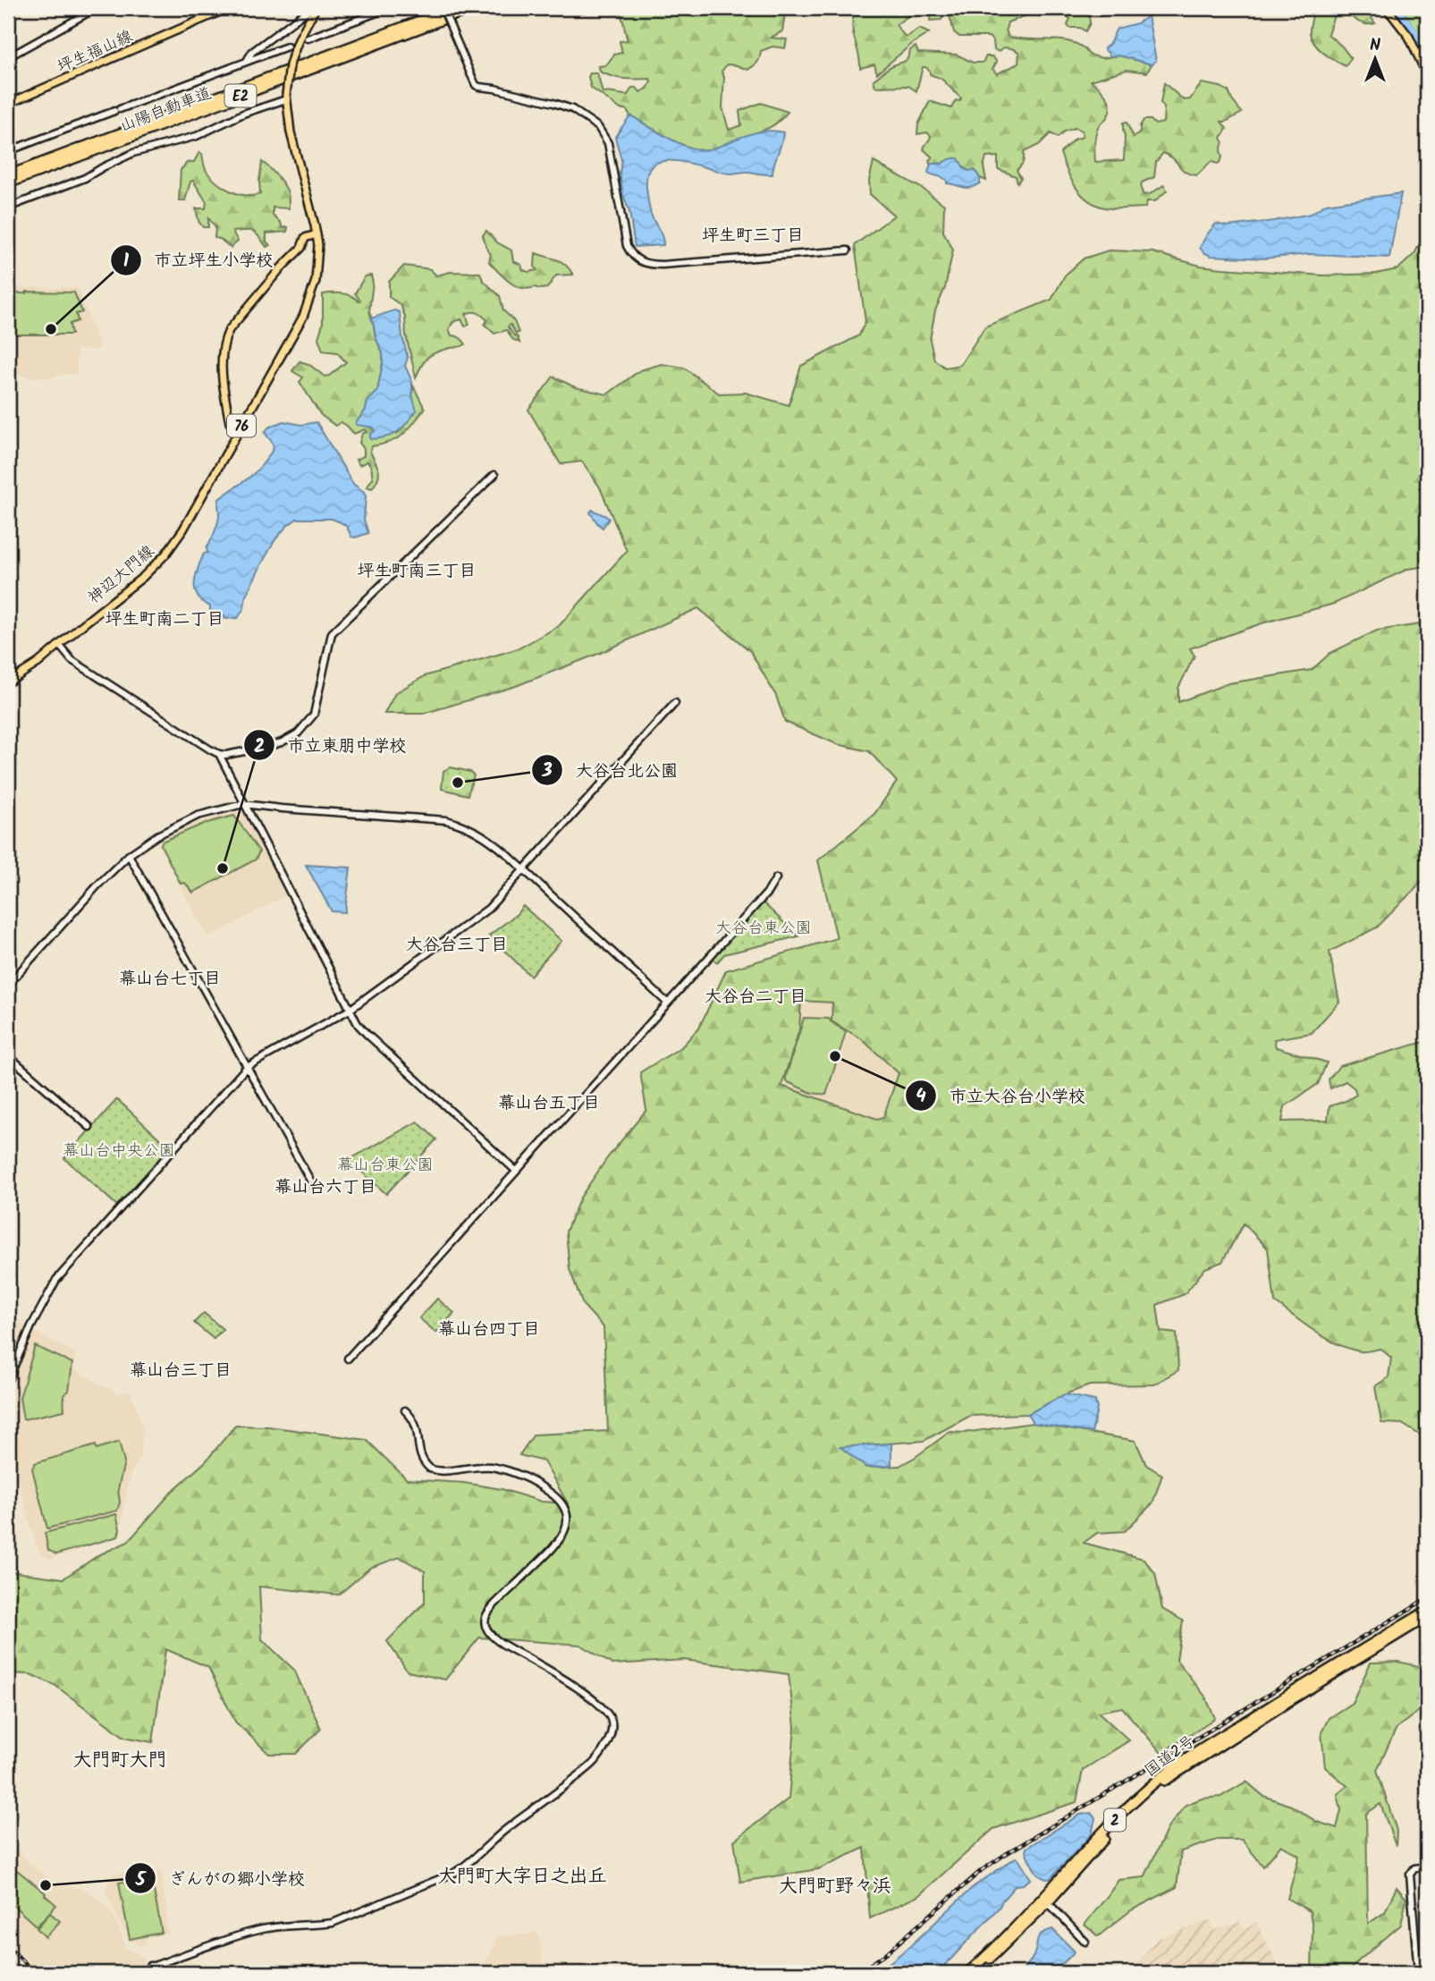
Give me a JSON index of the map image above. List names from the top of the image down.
{
  "streets": {
    "highway": [
      "E2",
      "山陽自動車道",
      "国道2号",
      "2"
    ],
    "main road": ["坪生福山線", "76", "神辺大門線"]
  },
  "crossings": [
    ["76", "神辺大門線"]
  ],
  "districts": [
    "坪生町三丁目",
    "坪生町南三丁目",
    "坪生町南二丁目",
    "大谷台三丁目",
    "幕山台七丁目",
    "大谷台二丁目",
    "幕山台五丁目",
    "幕山台六丁目",
    "幕山台四丁目",
    "幕山台三丁目",
    "大門町大門",
    "大門町大字日之出丘",
    "大門町野々浜"
  ],
  "parks": ["大谷台東公園", "幕山台中央公園", "幕山台東公園"],
  "places": [
    "市立坪生小学校",
    "大谷台北公園",
    "市立東朋中学校",
    "市立大谷台小学校",
    "ぎんがの郷小学校"
  ],
  "north": "top"
}
